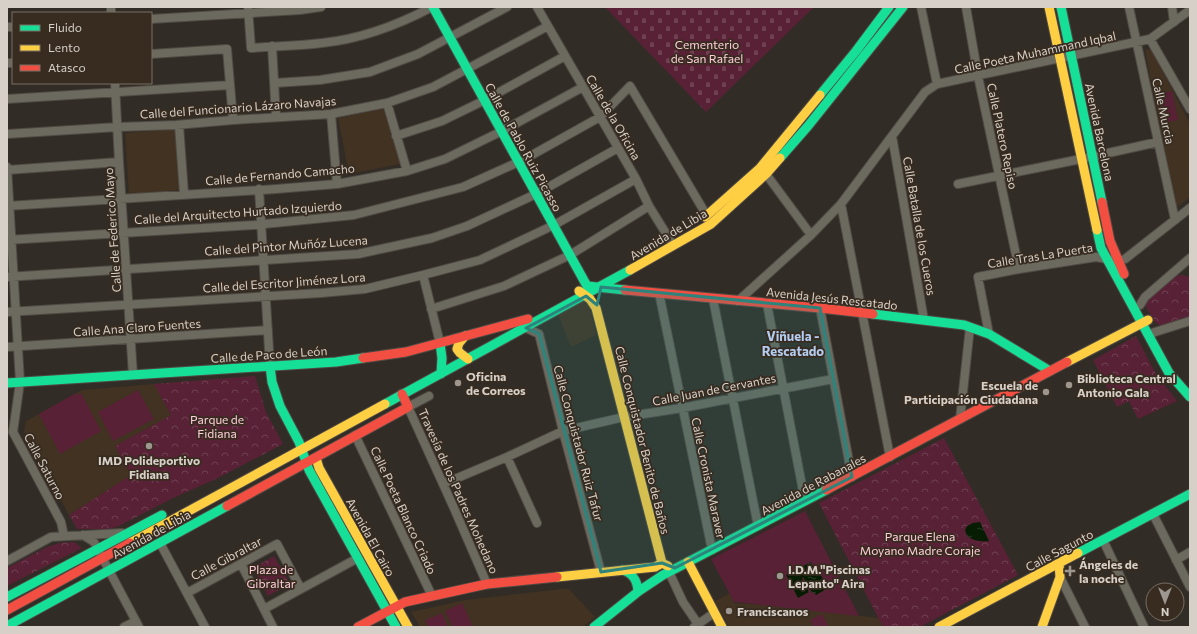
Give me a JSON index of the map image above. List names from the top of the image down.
{
  "streets": {
    "main road": [
      "Avenida Barcelona",
      "Calle de Pablo Ruiz Picasso",
      "Avenida de Libia",
      "Avenida Jesús Rescatado",
      "Calle de Paco de León",
      "Calle Conquistador Benito de Baños",
      "Avenida de Rabanales",
      "Avenida El Cairo",
      "Calle Sagunto"
    ],
    "street": [
      "Calle Poeta Muhammand Iqbal",
      "Calle del Funcionario Lázaro Navajas",
      "Calle Murcia",
      "Calle de la Oficina",
      "Calle Platero Repiso",
      "Calle de Fernando Camacho",
      "Calle del Arquitecto Hurtado Izquierdo",
      "Calle Batalla de los Cueros",
      "Calle de Federico Mayo",
      "Calle del Pintor Muñóz Lucena",
      "Calle Tras La Puerta",
      "Calle del Escritor Jiménez Lora",
      "Calle Ana Claro Fuentes",
      "Calle Juan de Cervantes",
      "Calle Conquistador Ruiz Tafur",
      "Calle Saturno",
      "Calle Cronista Maraver",
      "Travesía de los Padres Mohedano",
      "Calle Poeta Blanco Criado",
      "Calle Gibraltar"
    ]
  },
  "crossings": [
    ["Calle Poeta Muhammand Iqbal", "Calle Murcia"],
    ["Calle Poeta Muhammand Iqbal", "Avenida Barcelona"],
    ["Calle Poeta Muhammand Iqbal", "Calle Platero Repiso"],
    ["Calle del Funcionario Lázaro Navajas", "Calle de la Oficina"],
    ["Calle del Funcionario Lázaro Navajas", "Calle de Pablo Ruiz Picasso"],
    ["Calle del Funcionario Lázaro Navajas", "Calle de Federico Mayo"],
    ["Calle de la Oficina", "Calle de Fernando Camacho"],
    ["Calle de la Oficina", "Calle del Arquitecto Hurtado Izquierdo"],
    ["Calle de la Oficina", "Avenida de Libia"],
    ["Calle de la Oficina", "Calle del Pintor Muñóz Lucena"],
    ["Calle de la Oficina", "Calle del Escritor Jiménez Lora"],
    ["Avenida Barcelona", "Calle Tras La Puerta"],
    ["Avenida Barcelona", "Avenida de Rabanales"],
    ["Calle Platero Repiso", "Calle Tras La Puerta"],
    ["Calle de Pablo Ruiz Picasso", "Calle de Fernando Camacho"],
    ["Calle de Pablo Ruiz Picasso", "Calle del Arquitecto Hurtado Izquierdo"],
    ["Calle de Pablo Ruiz Picasso", "Avenida de Libia"],
    ["Calle de Pablo Ruiz Picasso", "Calle del Pintor Muñóz Lucena"],
    ["Calle de Pablo Ruiz Picasso", "Calle del Escritor Jiménez Lora"],
    ["Calle de Pablo Ruiz Picasso", "Calle Conquistador Benito de Baños"],
    ["Calle de Fernando Camacho", "Calle de Federico Mayo"],
    ["Calle de Fernando Camacho", "Calle Saturno"],
    ["Calle del Arquitecto Hurtado Izquierdo", "Calle de Federico Mayo"],
    ["Calle del Arquitecto Hurtado Izquierdo", "Avenida de Libia"],
    ["Calle del Arquitecto Hurtado Izquierdo", "Calle Saturno"],
    ["Calle Batalla de los Cueros", "Avenida Jesús Rescatado"],
    ["Calle de Federico Mayo", "Calle del Pintor Muñóz Lucena"],
    ["Calle de Federico Mayo", "Calle del Escritor Jiménez Lora"],
    ["Calle de Federico Mayo", "Calle Ana Claro Fuentes"],
    ["Calle de Federico Mayo", "Calle de Paco de León"],
    ["Avenida de Libia", "Avenida Jesús Rescatado"],
    ["Avenida de Libia", "Calle de Paco de León"],
    ["Avenida de Libia", "Calle Conquistador Benito de Baños"],
    ["Avenida de Libia", "Calle Conquistador Ruiz Tafur"],
    ["Avenida de Libia", "Calle Saturno"],
    ["Avenida de Libia", "Travesía de los Padres Mohedano"],
    ["Avenida de Libia", "Calle Poeta Blanco Criado"],
    ["Avenida de Libia", "Avenida El Cairo"],
    ["Calle del Pintor Muñóz Lucena", "Calle Saturno"],
    ["Calle Tras La Puerta", "Avenida Jesús Rescatado"],
    ["Calle del Escritor Jiménez Lora", "Calle Saturno"],
    ["Avenida Jesús Rescatado", "Calle Conquistador Benito de Baños"],
    ["Avenida Jesús Rescatado", "Calle Cronista Maraver"],
    ["Avenida Jesús Rescatado", "Avenida de Rabanales"],
    ["Calle Ana Claro Fuentes", "Calle Saturno"],
    ["Calle de Paco de León", "Calle Conquistador Ruiz Tafur"],
    ["Calle de Paco de León", "Calle Saturno"],
    ["Calle Juan de Cervantes", "Calle Conquistador Benito de Baños"],
    ["Calle Juan de Cervantes", "Calle Conquistador Ruiz Tafur"],
    ["Calle Juan de Cervantes", "Calle Cronista Maraver"],
    ["Calle Juan de Cervantes", "Travesía de los Padres Mohedano"],
    ["Calle Cronista Maraver", "Avenida de Rabanales"]
  ],
  "districts": ["Viñuela - Rescatado"],
  "parks": [
    "Cementerio de San Rafael",
    "Parque de Fidiana",
    "Parque Elena Moyano Madre Coraje",
    "Plaza de Gibraltar"
  ],
  "places": {
    "other": [
      "Oficina de Correos",
      "Biblioteca Central Antonio Gala",
      "Escuela de Participación Ciudadana",
      "IMD Polideportivo Fidiana",
      "I.D.M.\"Piscinas Lepanto\" Aira",
      "Franciscanos"
    ],
    "health": ["Ángeles de la noche"]
  },
  "legend": ["Fluido", "Lento", "Atasco"],
  "north": "bottom"
}
